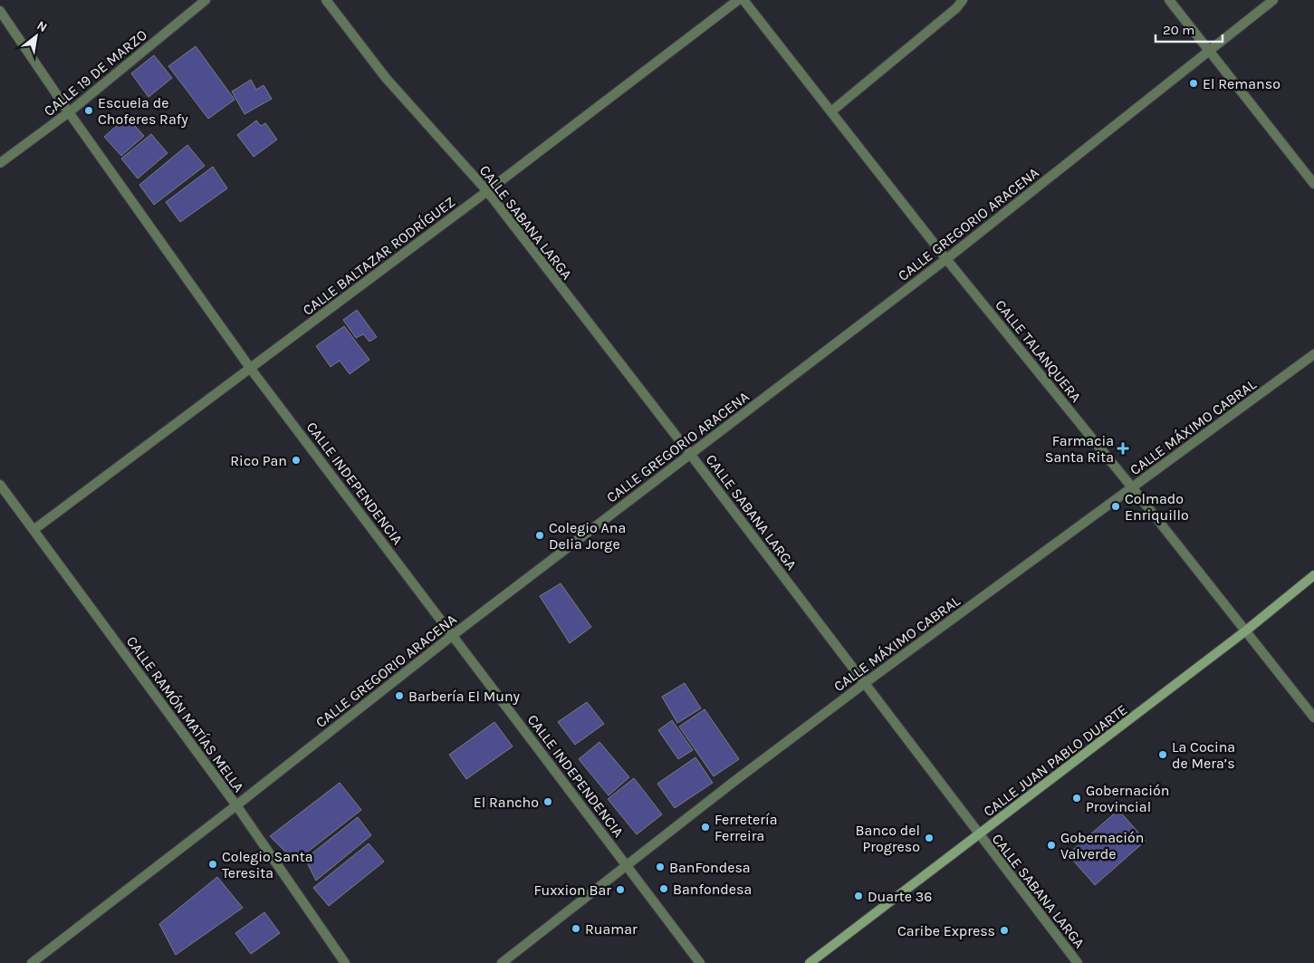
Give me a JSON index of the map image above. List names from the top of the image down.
{
  "streets": {
    "main road": ["CALLE JUAN PABLO DUARTE"],
    "street": [
      "CALLE 19 DE MARZO",
      "CALLE SABANA LARGA",
      "CALLE GREGORIO ARACENA",
      "CALLE BALTAZAR RODRÍGUEZ",
      "CALLE TALANQUERA",
      "CALLE MÁXIMO CABRAL",
      "CALLE INDEPENDENCIA",
      "CALLE RAMÓN MATÍAS MELLA"
    ]
  },
  "crossings": [
    ["CALLE 19 DE MARZO", "CALLE INDEPENDENCIA"],
    ["CALLE SABANA LARGA", "CALLE GREGORIO ARACENA"],
    ["CALLE SABANA LARGA", "CALLE BALTAZAR RODRÍGUEZ"],
    ["CALLE SABANA LARGA", "CALLE MÁXIMO CABRAL"],
    ["CALLE SABANA LARGA", "CALLE JUAN PABLO DUARTE"],
    ["CALLE GREGORIO ARACENA", "CALLE TALANQUERA"],
    ["CALLE GREGORIO ARACENA", "CALLE INDEPENDENCIA"],
    ["CALLE GREGORIO ARACENA", "CALLE RAMÓN MATÍAS MELLA"],
    ["CALLE BALTAZAR RODRÍGUEZ", "CALLE INDEPENDENCIA"],
    ["CALLE BALTAZAR RODRÍGUEZ", "CALLE RAMÓN MATÍAS MELLA"],
    ["CALLE TALANQUERA", "CALLE MÁXIMO CABRAL"],
    ["CALLE TALANQUERA", "CALLE JUAN PABLO DUARTE"],
    ["CALLE MÁXIMO CABRAL", "CALLE INDEPENDENCIA"]
  ],
  "places": {
    "other": [
      "El Remanso",
      "Escuela de Choferes Rafy",
      "Rico Pan",
      "Colmado Enriquillo",
      "Colegio Ana Delia Jorge",
      "Barbería El Muny",
      "La Cocina de Mera’s",
      "Gobernación Provincial",
      "El Rancho",
      "Ferretería Ferreira",
      "Banco del Progreso",
      "Gobernación Valverde",
      "Colegio Santa Teresita",
      "BanFondesa",
      "Banfondesa",
      "Fuxxion Bar",
      "Duarte 36",
      "Ruamar",
      "Caribe Express"
    ],
    "health": ["Farmacia Santa Rita"]
  },
  "scale_bar": "20 m",
  "north": "top right"
}
